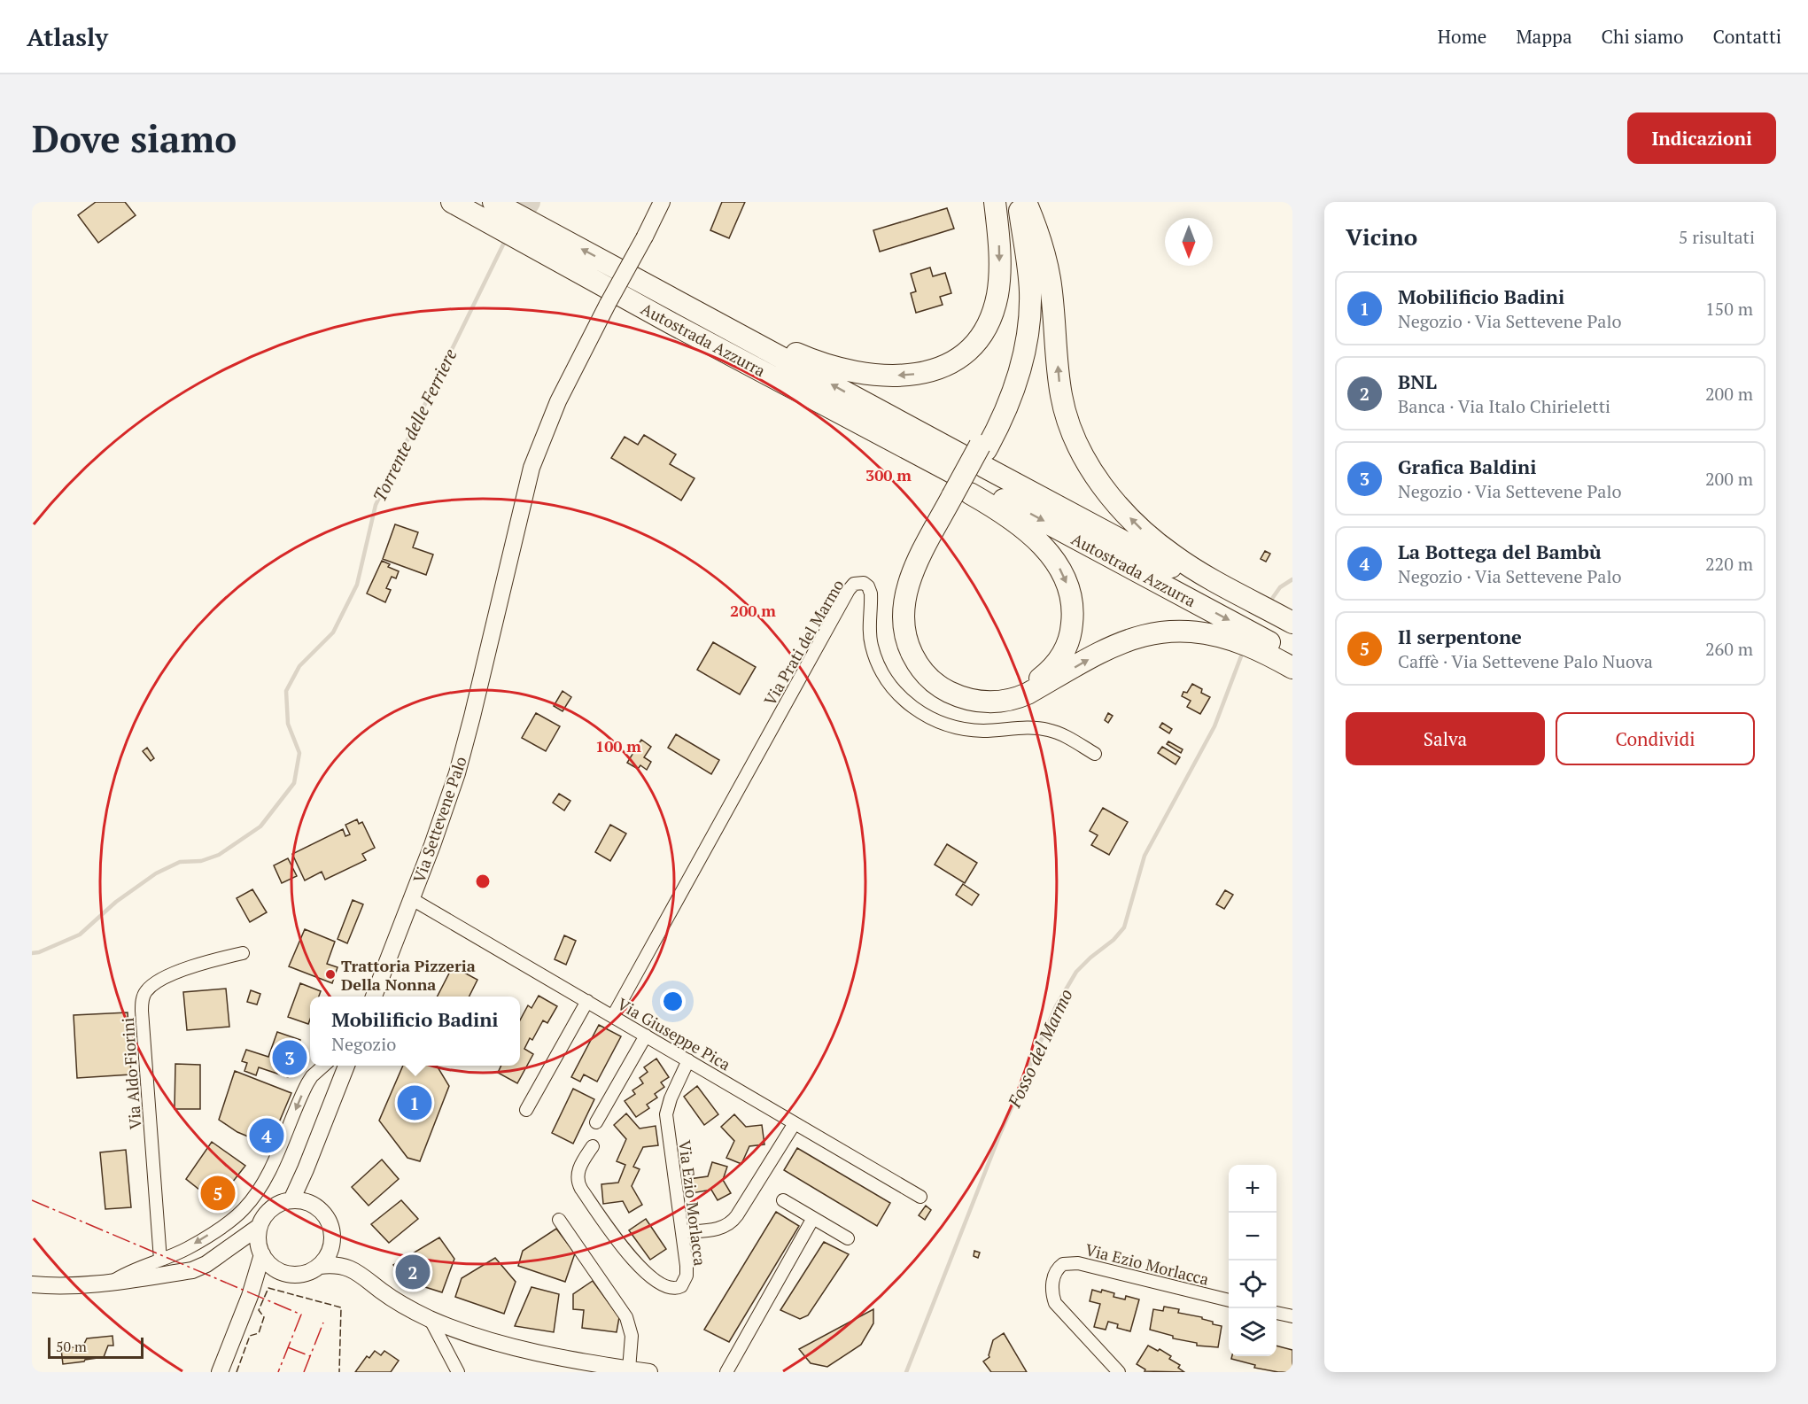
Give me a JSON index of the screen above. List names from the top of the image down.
{
  "streets": {
    "highway": ["Autostrada Azzurra"],
    "main road": ["Via Settevene Palo"],
    "street": [
      "Via Prati del Marmo",
      "Via Giuseppe Pica",
      "Via Aldo Fiorini",
      "Via Ezio Morlacca"
    ]
  },
  "crossings": [
    ["Via Prati del Marmo", "Via Giuseppe Pica"],
    ["Via Settevene Palo", "Via Giuseppe Pica"],
    ["Via Giuseppe Pica", "Via Ezio Morlacca"]
  ],
  "water": ["Torrente delle Ferriere", "Fosso del Marmo"],
  "places": ["Trattoria Pizzeria Della Nonna"],
  "scale_bar": "50 m",
  "north": "bottom",
  "page": {
    "header": "Atlasly",
    "nav": [
      "Home",
      "Mappa",
      "Chi siamo",
      "Contatti"
    ],
    "buttons": [
      "Indicazioni",
      ["Salva", "Condividi"]
    ],
    "title": "Dove siamo",
    "heading": ["Vicino", "5 risultati"],
    "list": [
      {
        "mark": "1",
        "name": "Mobilificio Badini",
        "note": "Negozio · Via Settevene Palo",
        "value": "150 m"
      },
      {
        "mark": "2",
        "name": "BNL",
        "note": "Banca · Via Italo Chirieletti",
        "value": "200 m"
      },
      {
        "mark": "3",
        "name": "Grafica Baldini",
        "note": "Negozio · Via Settevene Palo",
        "value": "200 m"
      },
      {
        "mark": "4",
        "name": "La Bottega del Bambù",
        "note": "Negozio · Via Settevene Palo",
        "value": "220 m"
      },
      {
        "mark": "5",
        "name": "Il serpentone",
        "note": "Caffè · Via Settevene Palo Nuova",
        "value": "260 m"
      }
    ],
    "popup": ["Mobilificio Badini", "Negozio"],
    "pins": [
      "3",
      "1",
      "4",
      "5",
      "2"
    ],
    "map_buttons": ["+", "−"],
    "scale": "50 m"
  },
  "rings": ["300 m", "200 m", "100 m"]
}
